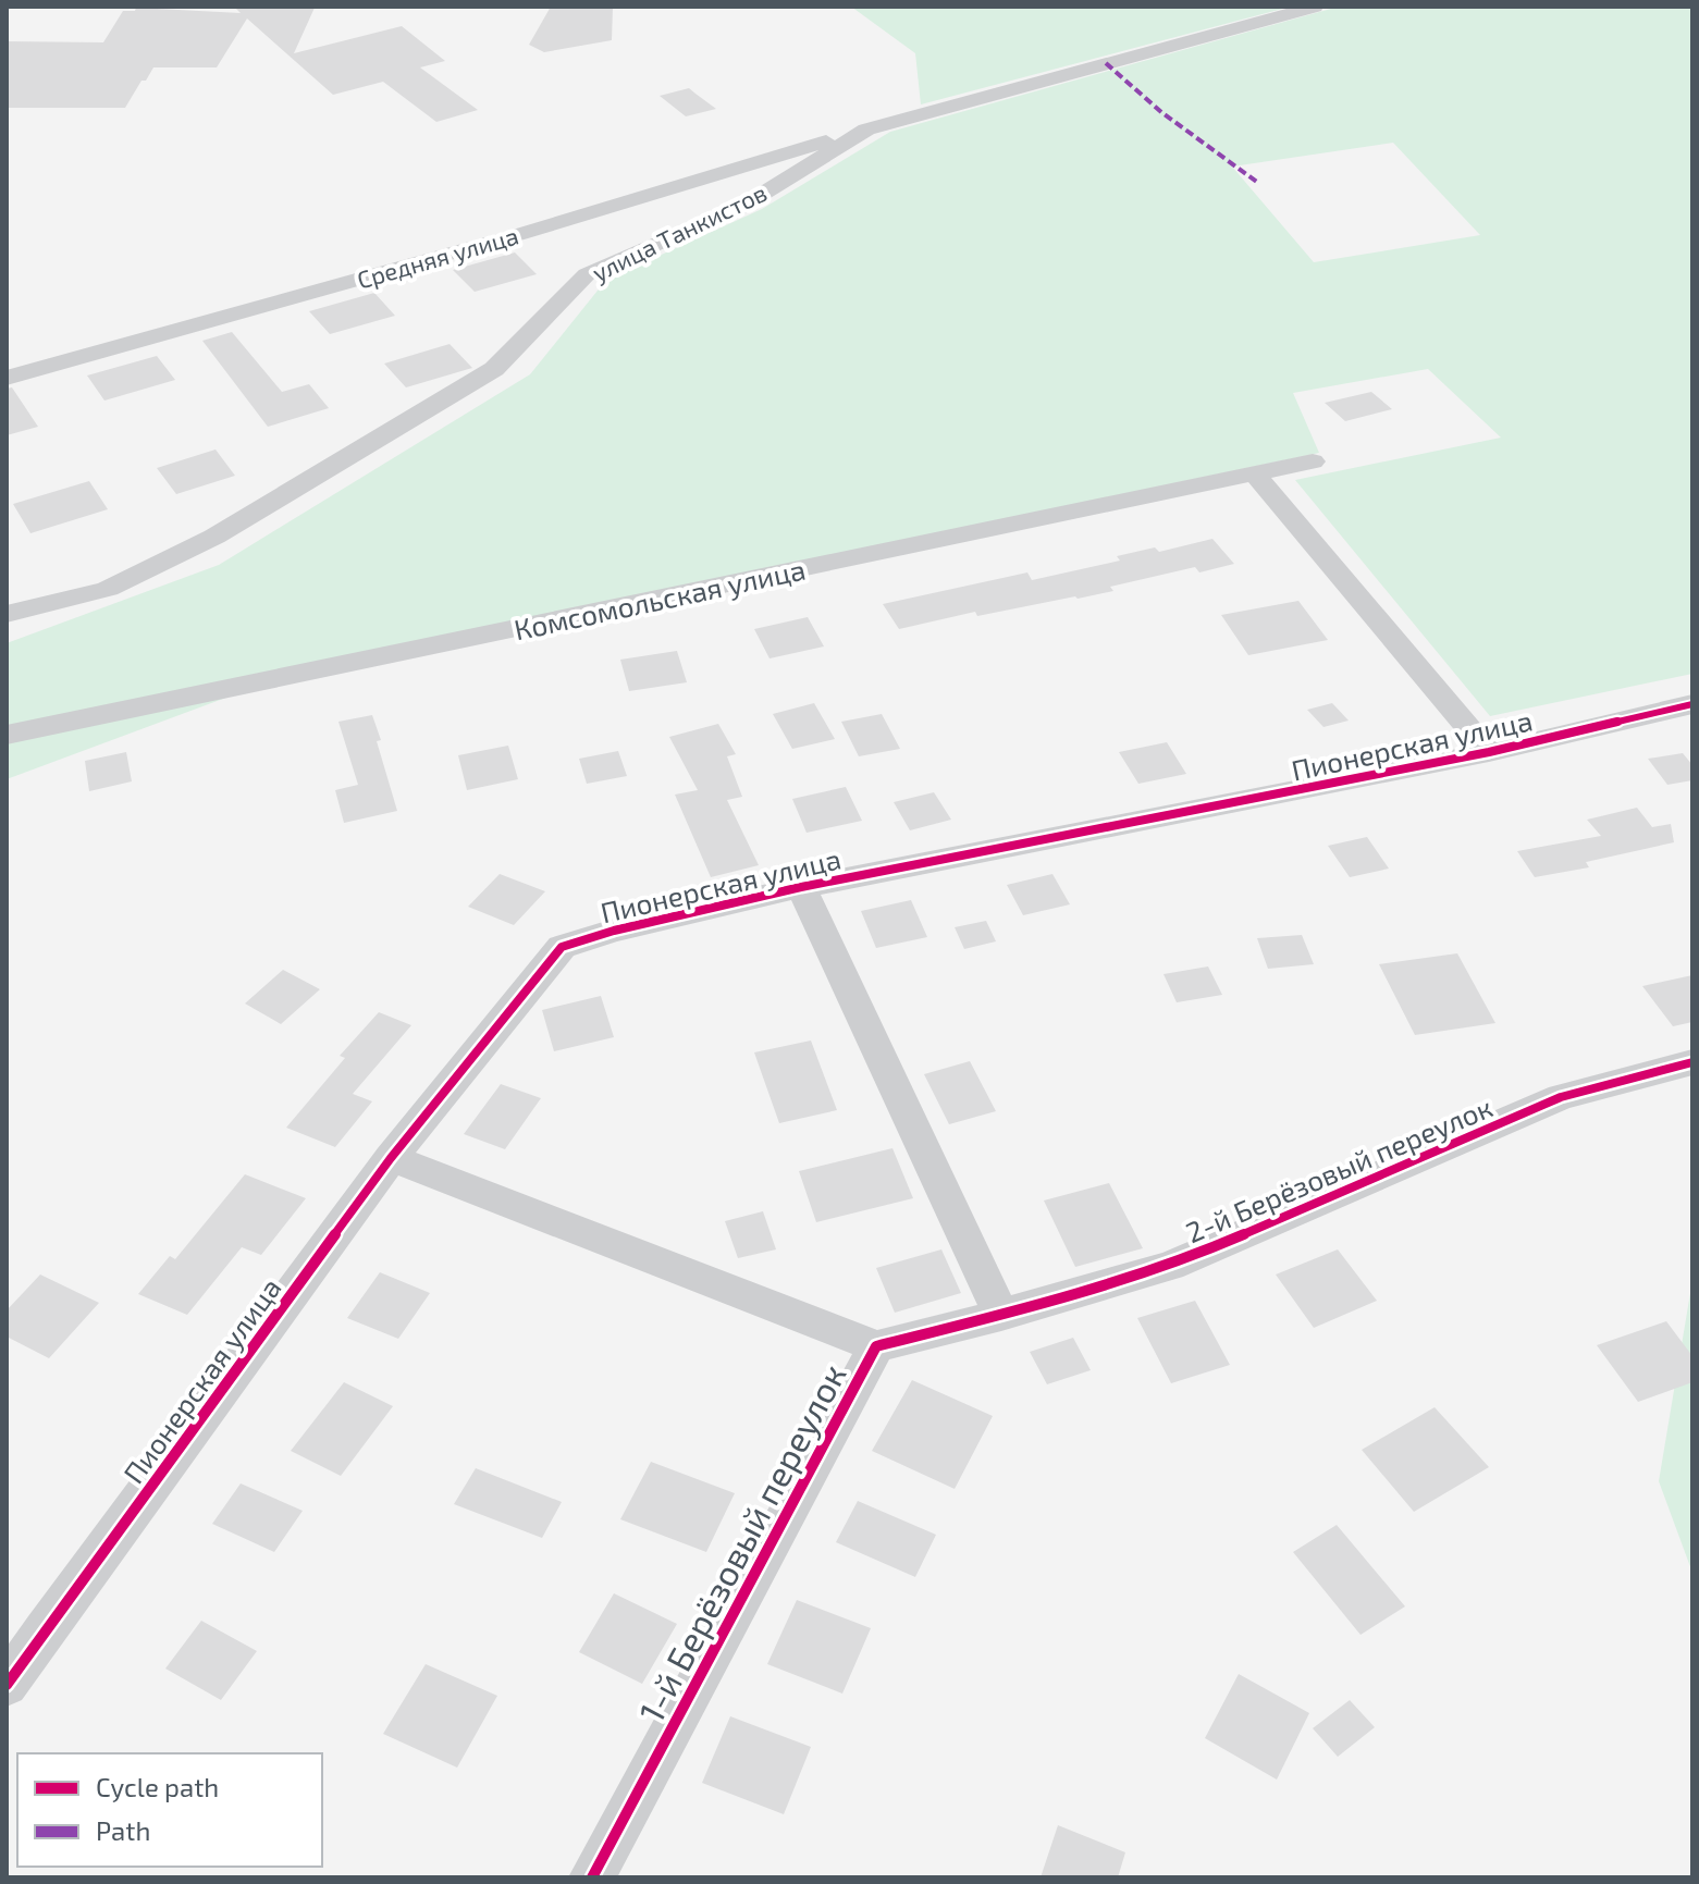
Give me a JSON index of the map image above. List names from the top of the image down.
{
  "streets": {
    "street": [
      "улица Танкистов",
      "Средняя улица",
      "Комсомольская улица",
      "Пионерская улица",
      "2-й Берёзовый переулок",
      "1-й Берёзовый переулок"
    ]
  },
  "crossings": [
    ["улица Танкистов", "Средняя улица"],
    ["2-й Берёзовый переулок", "1-й Берёзовый переулок"]
  ],
  "legend": ["Cycle path", "Path"]
}
